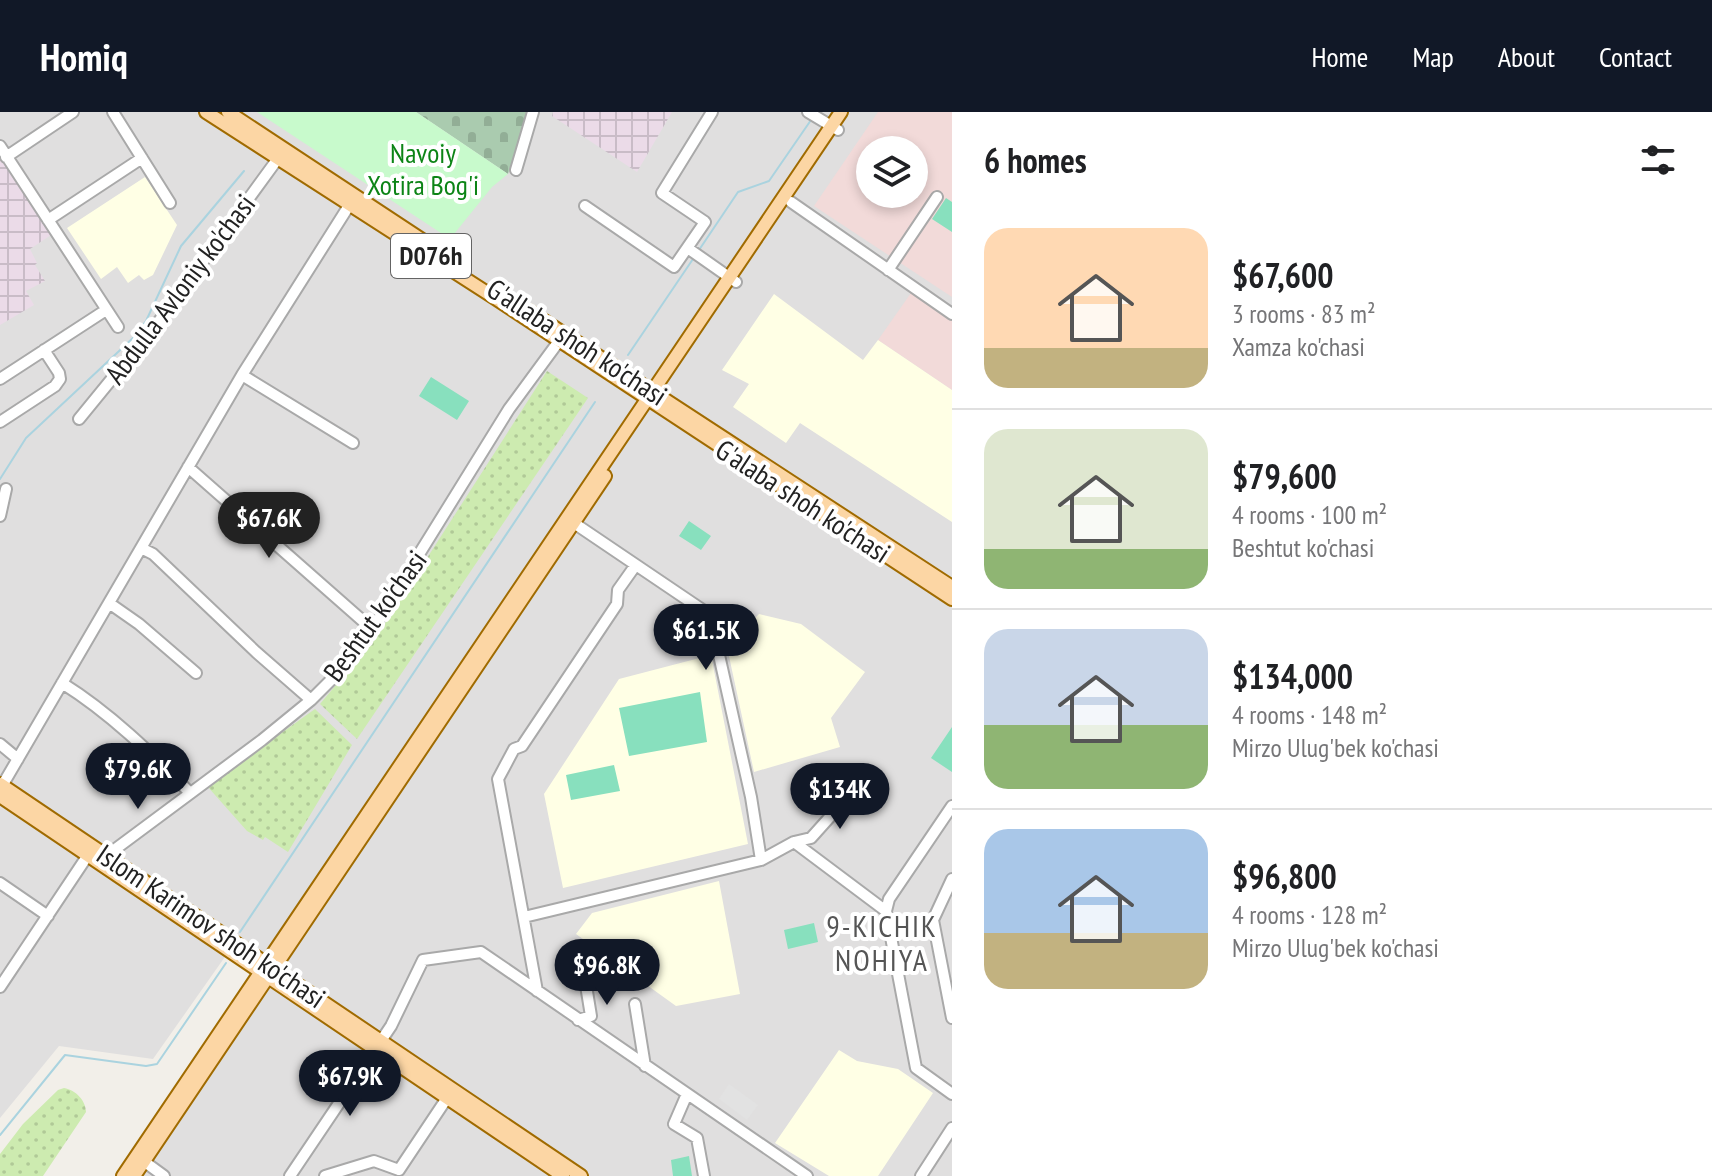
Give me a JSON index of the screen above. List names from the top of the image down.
{
  "streets": {
    "main road": [
      "D076h",
      "G'allaba shoh ko'chasi",
      "G'alaba shoh ko'chasi",
      "Islom Karimov shoh ko'chasi"
    ],
    "street": ["Abdulla Avloniy ko'chasi", "Beshtut ko'chasi"]
  },
  "crossings": [
    ["Abdulla Avloniy ko'chasi", "G'allaba shoh ko'chasi"],
    ["G'allaba shoh ko'chasi", "G'alaba shoh ko'chasi"],
    ["G'allaba shoh ko'chasi", "Beshtut ko'chasi"],
    ["Beshtut ko'chasi", "Islom Karimov shoh ko'chasi"]
  ],
  "districts": ["9-KICHIK NOHIYA"],
  "parks": ["Navoiy Xotira Bog'i"],
  "page": {
    "header": "Homiq",
    "nav": [
      "Home",
      "Map",
      "About",
      "Contact"
    ],
    "heading": "6 homes",
    "list": [
      {
        "name": "$67,600",
        "note": "3 rooms · 83 m² · Xamza ko'chasi"
      },
      {
        "name": "$79,600",
        "note": "4 rooms · 100 m² · Beshtut ko'chasi"
      },
      {
        "name": "$134,000",
        "note": "4 rooms · 148 m² · Mirzo Ulug'bek ko'chasi"
      },
      {
        "name": "$96,800",
        "note": "4 rooms · 128 m² · Mirzo Ulug'bek ko'chasi"
      }
    ],
    "price": [
      "$67.6K",
      "$61.5K",
      "$79.6K",
      "$134K",
      "$96.8K",
      "$67.9K"
    ]
  }
}
